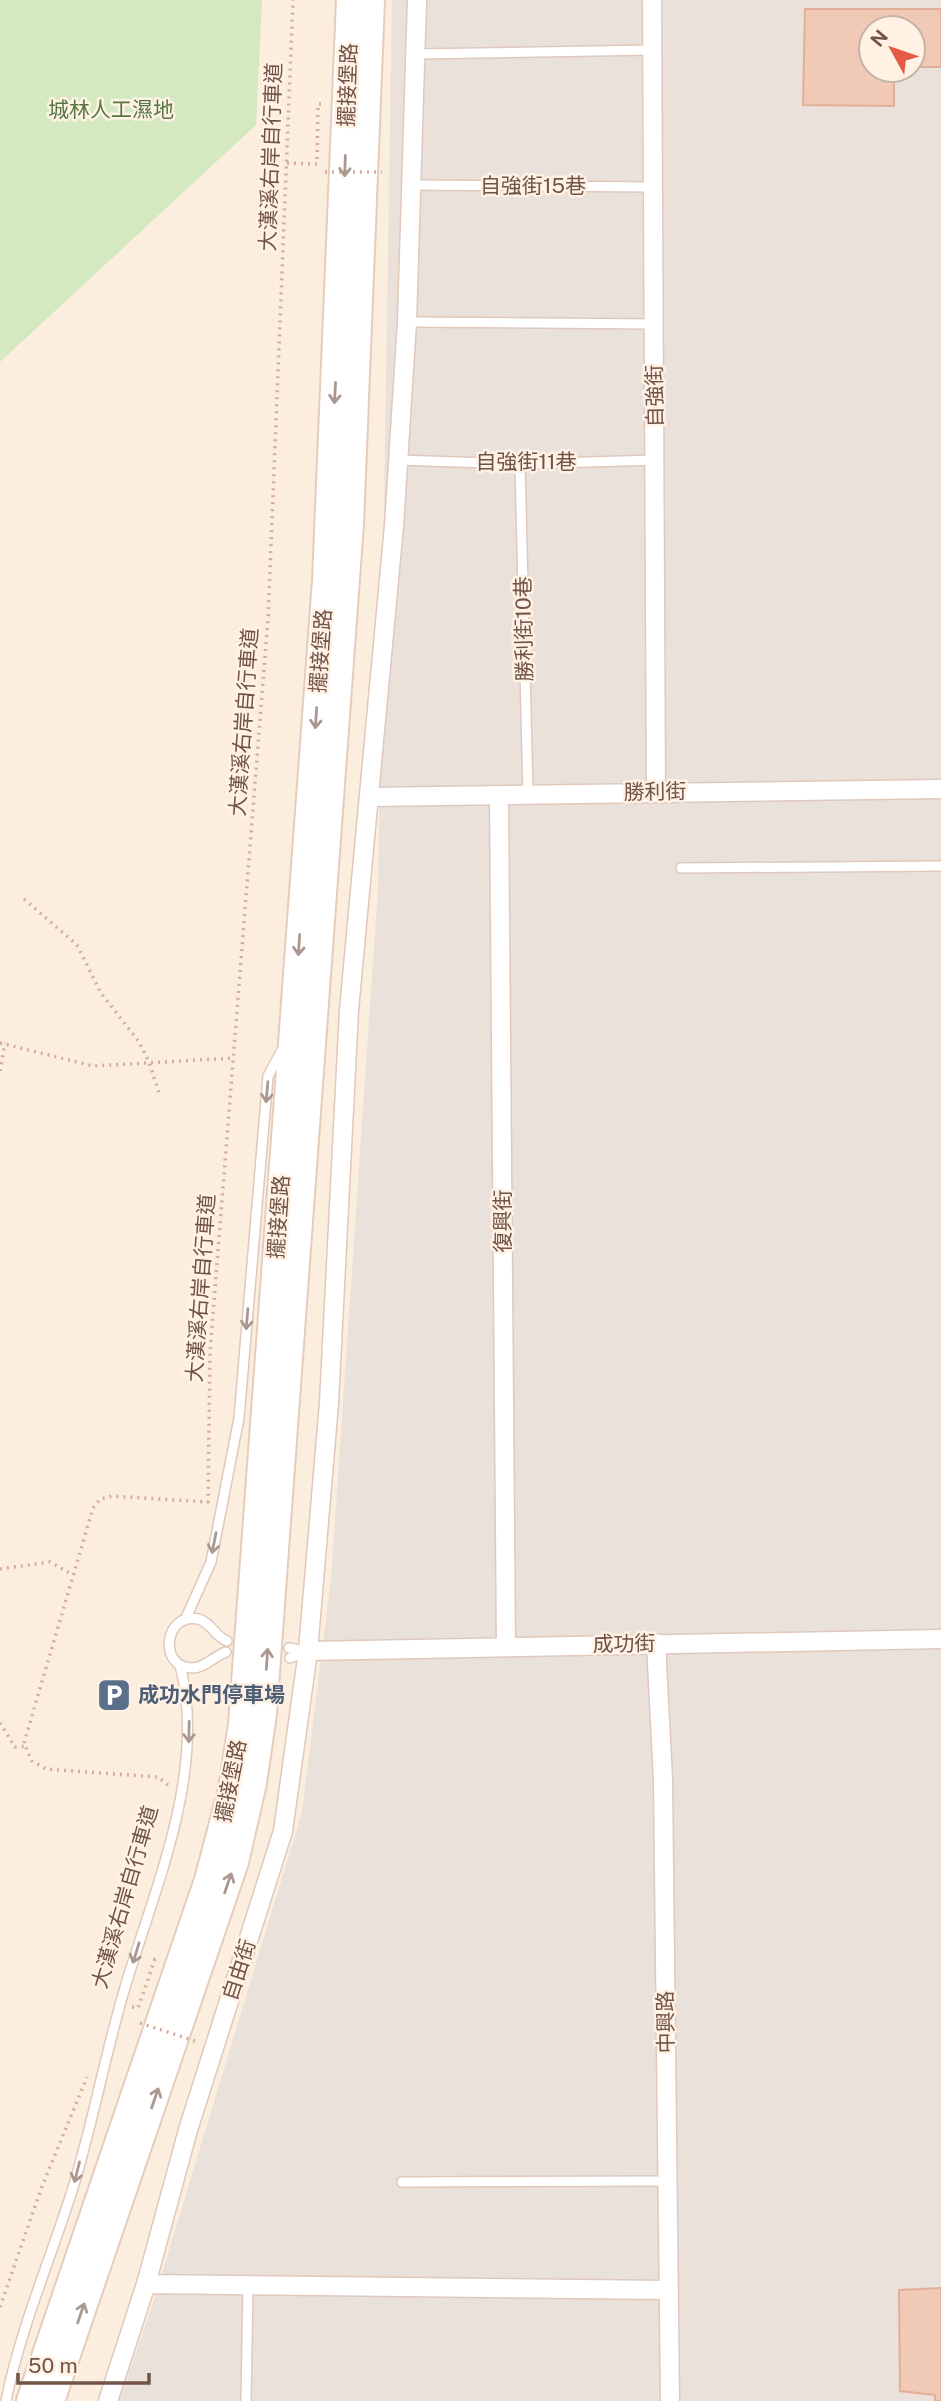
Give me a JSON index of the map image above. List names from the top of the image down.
{
  "streets": {
    "street": [
      "擺接堡路",
      "自強街",
      "勝利街",
      "復興街",
      "成功街",
      "自由街",
      "中興路"
    ],
    "lane": ["自強街15巷", "自強街11巷", "勝利街10巷"],
    "path": ["大漢溪右岸自行車道"]
  },
  "crossings": [
    ["自強街15巷", "自強街"],
    ["自強街15巷", "自由街"],
    ["自強街", "自強街11巷"],
    ["自強街", "勝利街"],
    ["自強街11巷", "勝利街10巷"],
    ["自強街11巷", "自由街"],
    ["勝利街10巷", "勝利街"],
    ["勝利街", "復興街"],
    ["勝利街", "自由街"],
    ["復興街", "成功街"],
    ["成功街", "自由街"],
    ["成功街", "中興路"]
  ],
  "parks": ["城林人工濕地"],
  "places": {
    "parking": ["成功水門停車場"]
  },
  "scale_bar": "50 m",
  "north": "top left"
}
